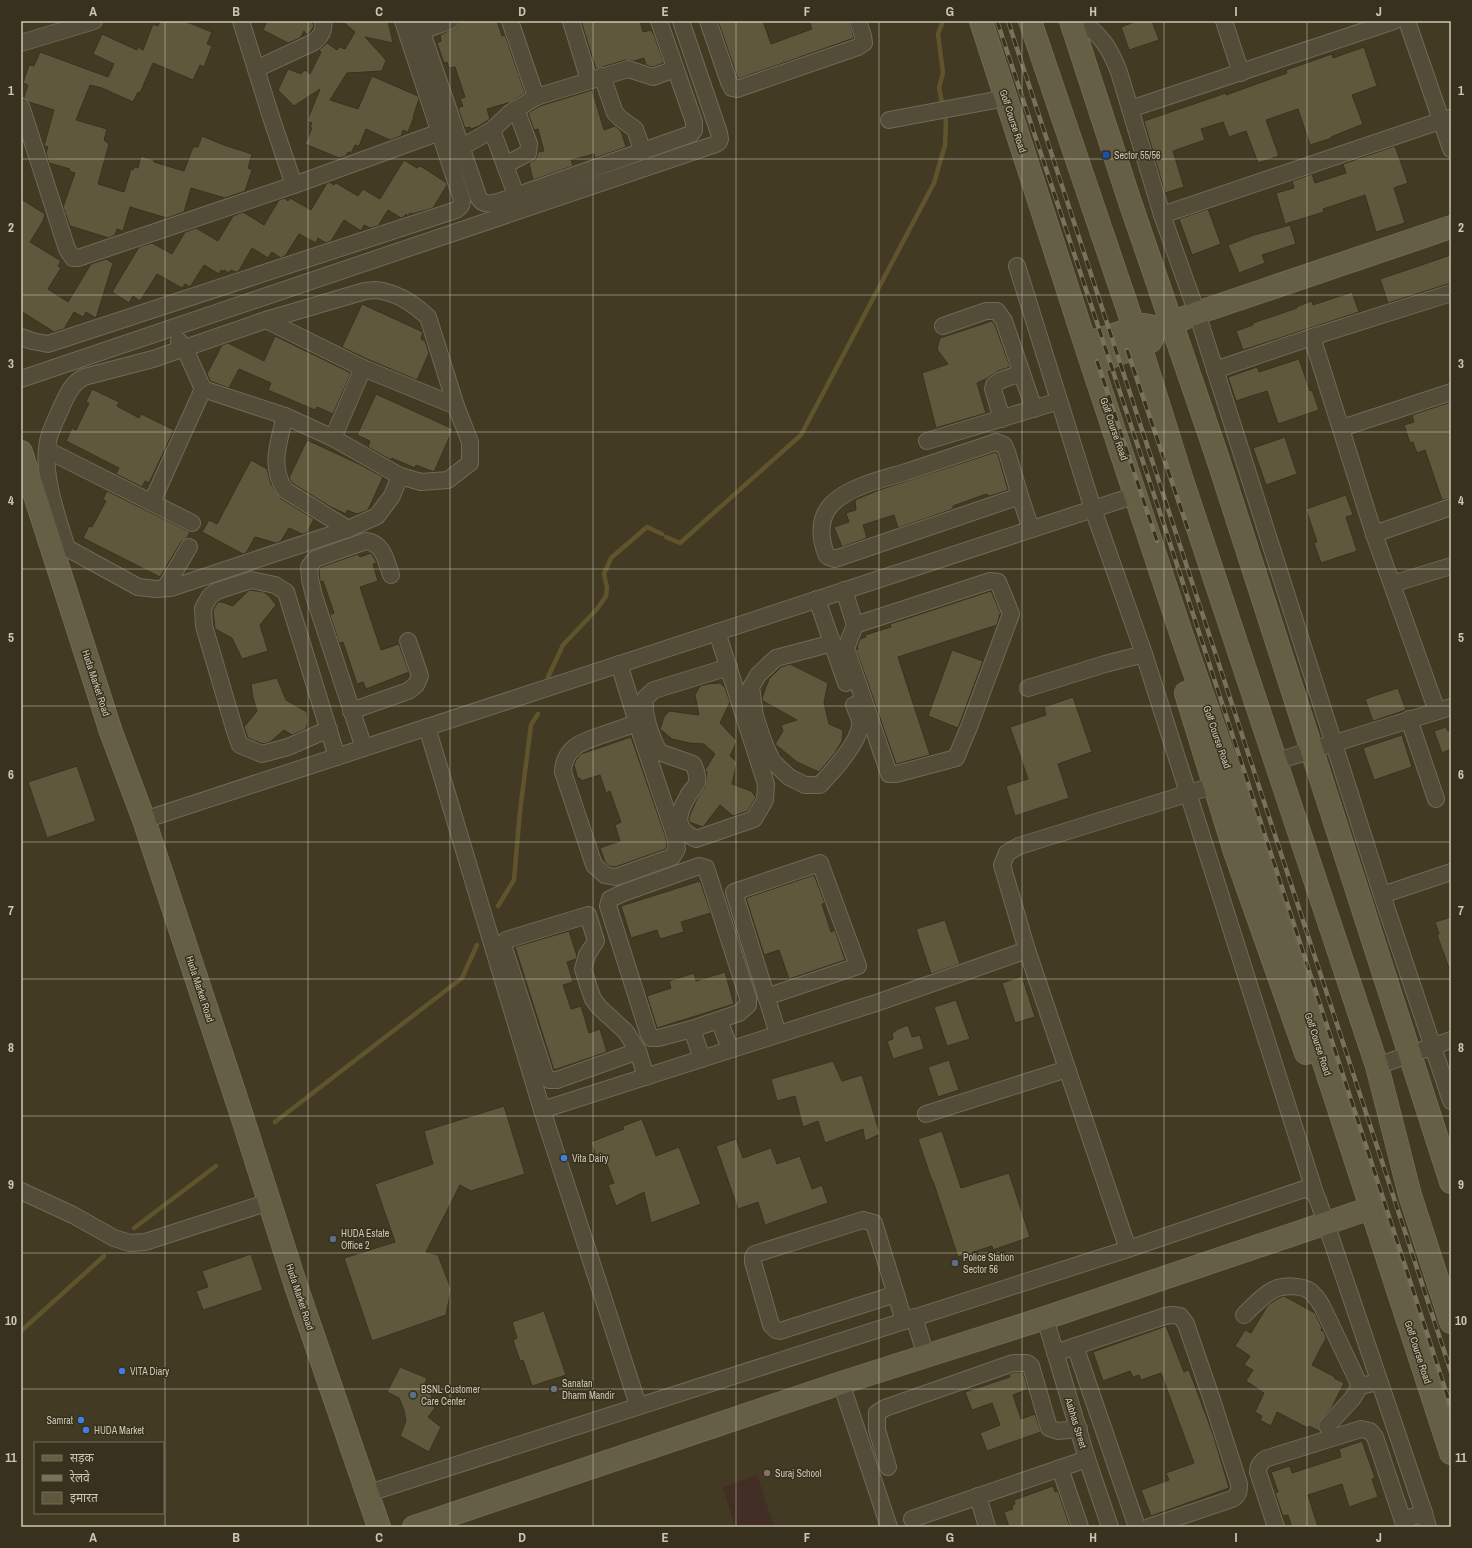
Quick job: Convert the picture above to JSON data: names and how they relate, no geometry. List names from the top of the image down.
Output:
{
  "streets": {
    "street": ["Golf Course Road", "Huda Market Road", "Aabhas Street"]
  },
  "places": {
    "transit": ["Sector 55/56"],
    "other": [
      "Vita Dairy",
      "HUDA Estate Office 2",
      "Police Station Sector 56",
      "VITA Diary",
      "Sanatan Dharm Mandir",
      "BSNL Customer Care Center",
      "Samrat",
      "HUDA Market",
      "Suraj School"
    ]
  },
  "legend": ["सड़क", "रेलवे", "इमारत"],
  "grid": {
    "columns": [
      "A",
      "B",
      "C",
      "D",
      "E",
      "F",
      "G",
      "H",
      "I",
      "J"
    ],
    "rows": [
      "1",
      "2",
      "3",
      "4",
      "5",
      "6",
      "7",
      "8",
      "9",
      "10",
      "11"
    ]
  }
}
